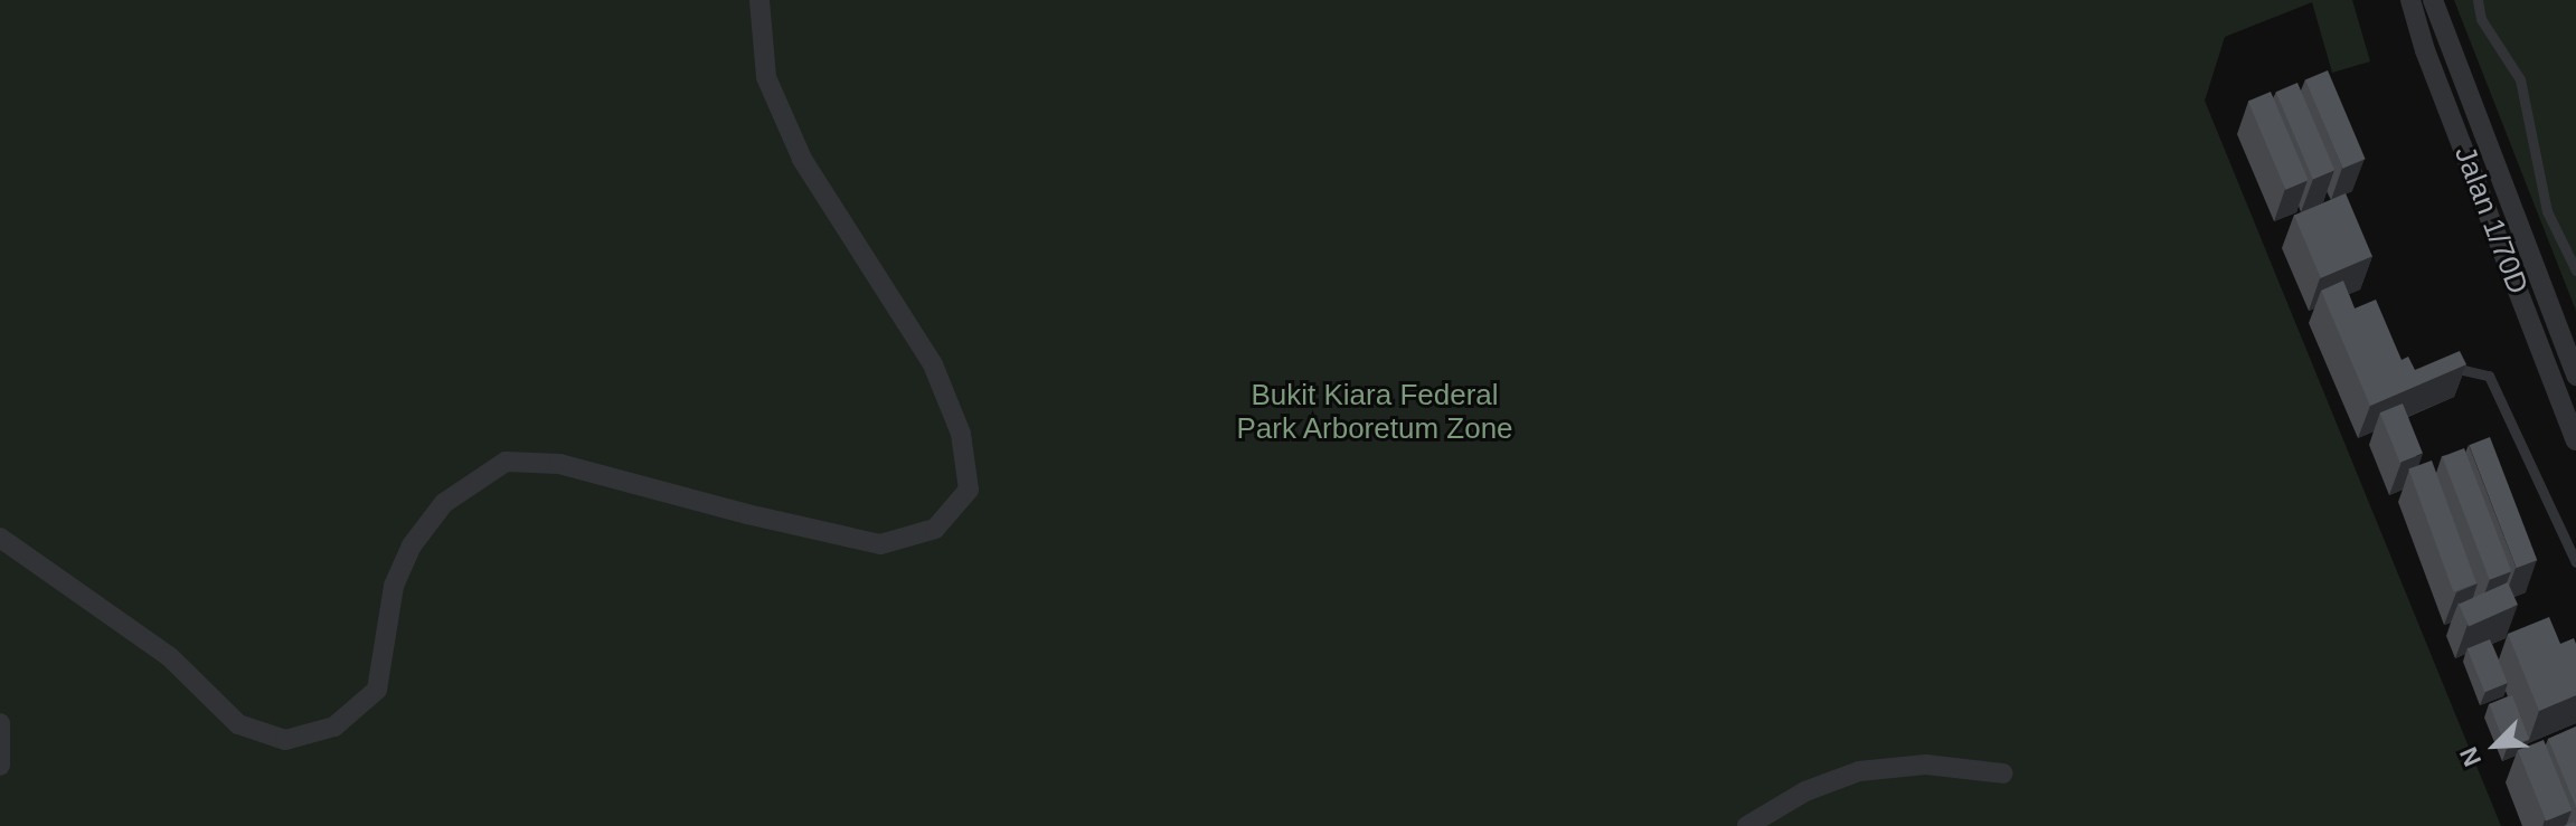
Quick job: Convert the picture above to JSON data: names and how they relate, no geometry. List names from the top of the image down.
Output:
{
  "streets": {
    "street": ["Jalan 1/70D"]
  },
  "parks": ["Bukit Kiara Federal Park Arboretum Zone"],
  "north": "bottom left"
}
